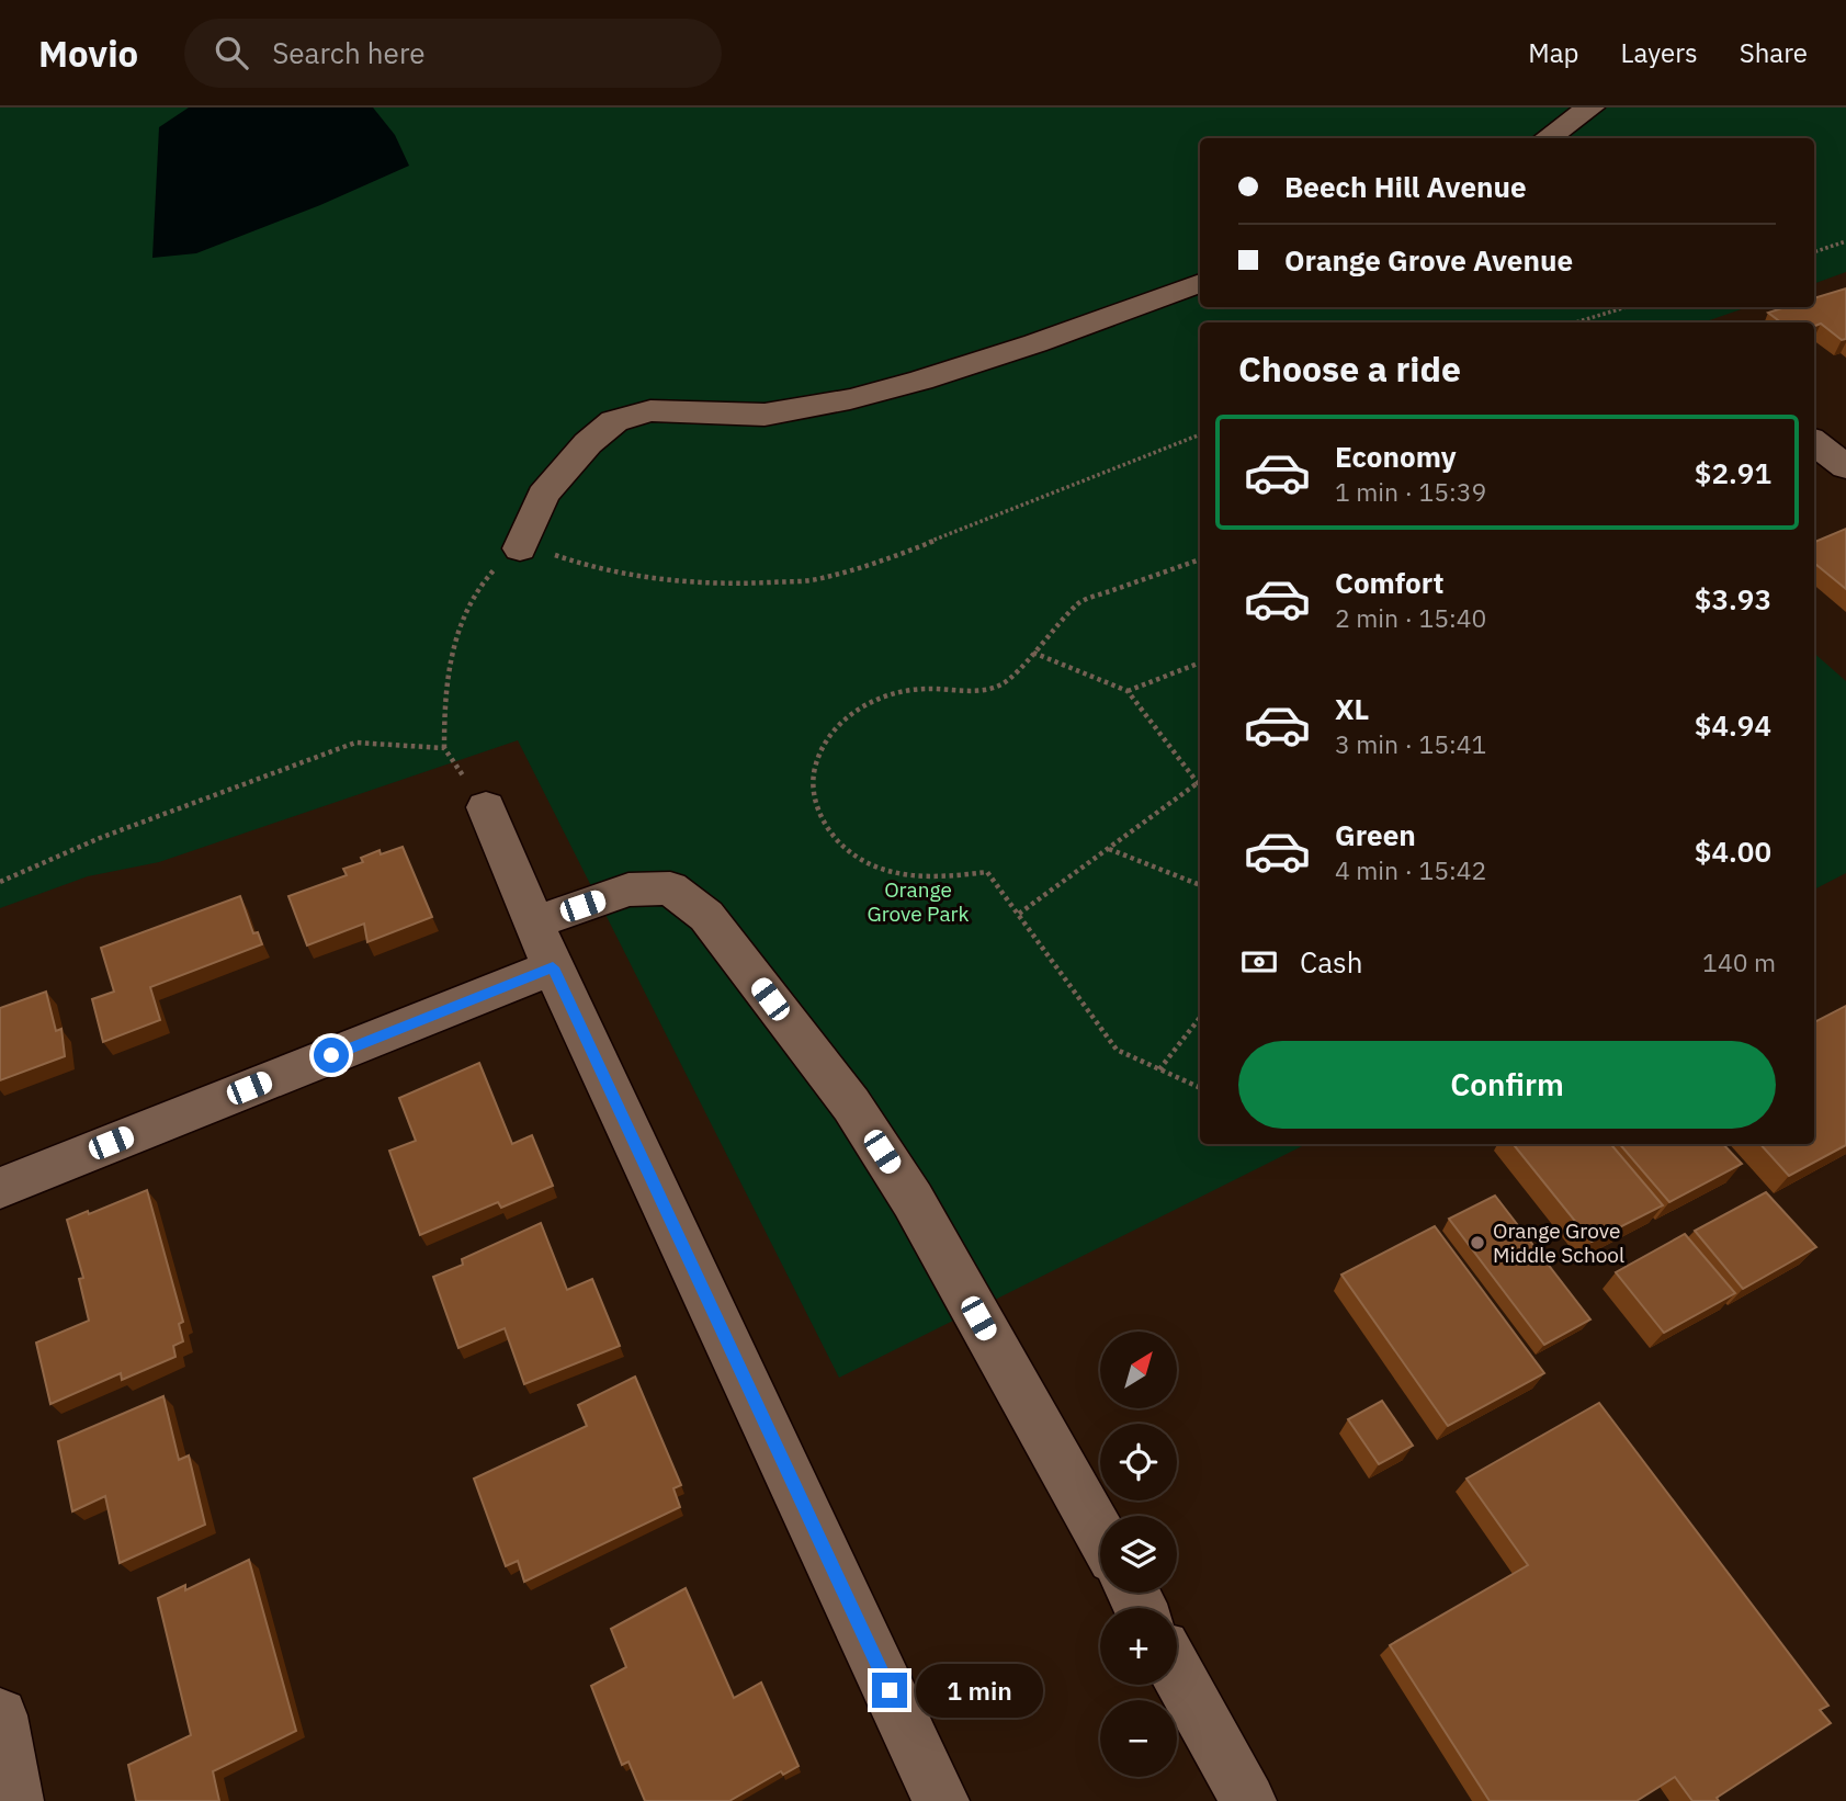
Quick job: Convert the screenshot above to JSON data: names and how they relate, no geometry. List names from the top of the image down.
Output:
{
  "parks": ["Orange Grove Park"],
  "places": ["Orange Grove Middle School"],
  "north": "top right",
  "page": {
    "header": "Movio",
    "search": "Search here",
    "nav": ["Map", "Layers", "Share"],
    "banner": ["Beech Hill Avenue", "Orange Grove Avenue"],
    "heading": "Choose a ride",
    "list": [
      {
        "name": "Economy",
        "note": "1 min · 15:39",
        "value": "$2.91"
      },
      {
        "name": "Comfort",
        "note": "2 min · 15:40",
        "value": "$3.93"
      },
      {
        "name": "XL",
        "note": "3 min · 15:41",
        "value": "$4.94"
      },
      {
        "name": "Green",
        "note": "4 min · 15:42",
        "value": "$4.00"
      }
    ],
    "pay": ["Cash", "140 m"],
    "buttons": "Confirm",
    "map_buttons": ["+", "−"],
    "bubble": "1 min"
  }
}
